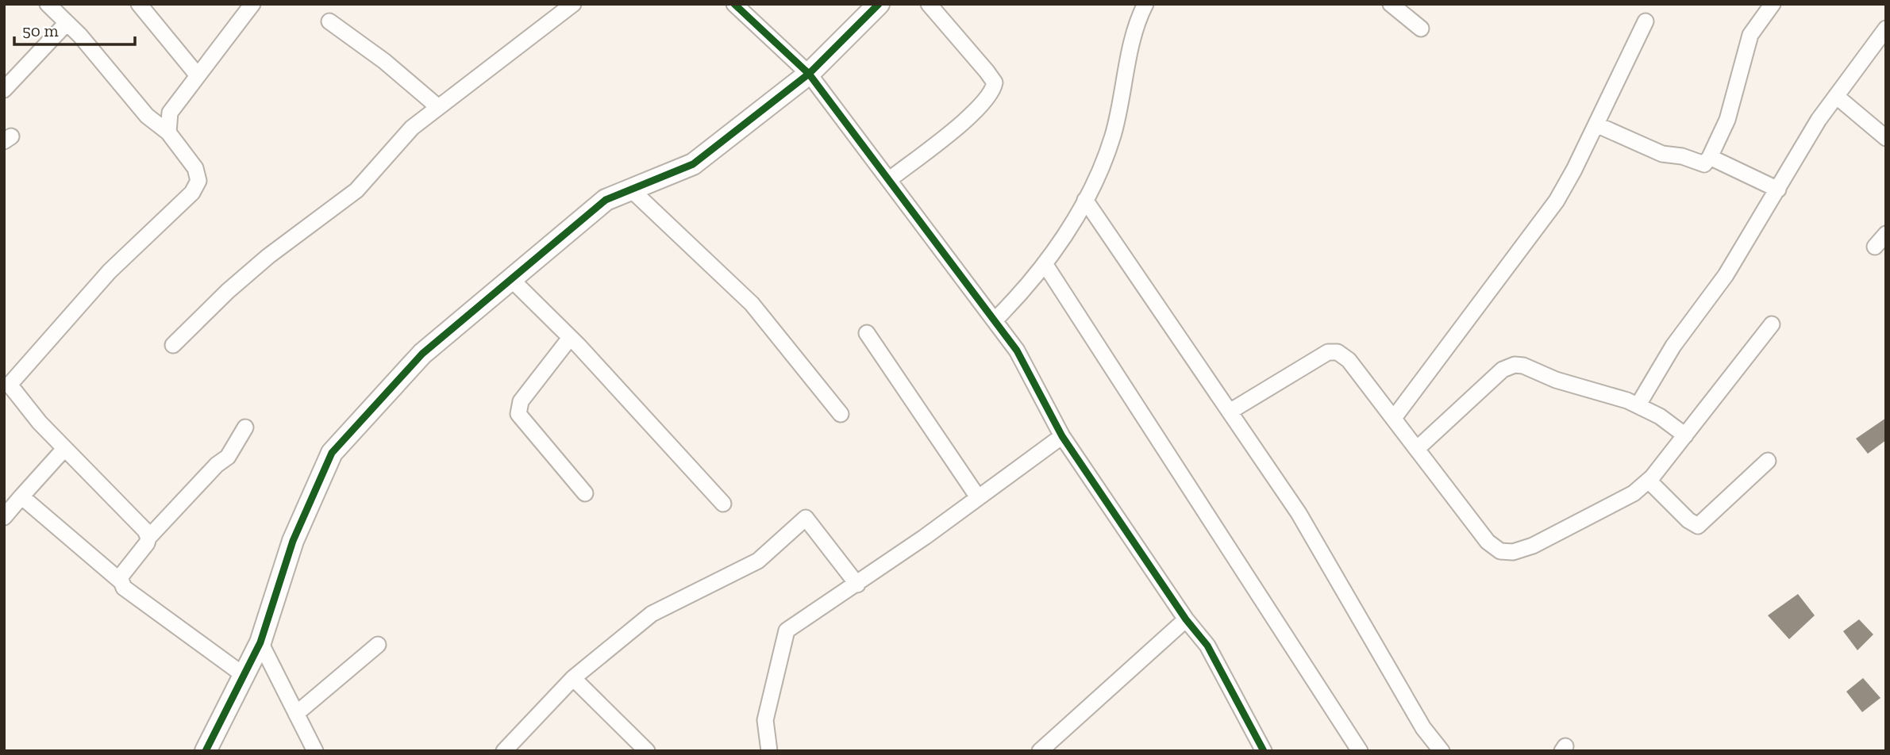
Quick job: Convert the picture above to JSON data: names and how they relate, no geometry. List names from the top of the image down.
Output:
{
  "scale_bar": "50 m"
}
